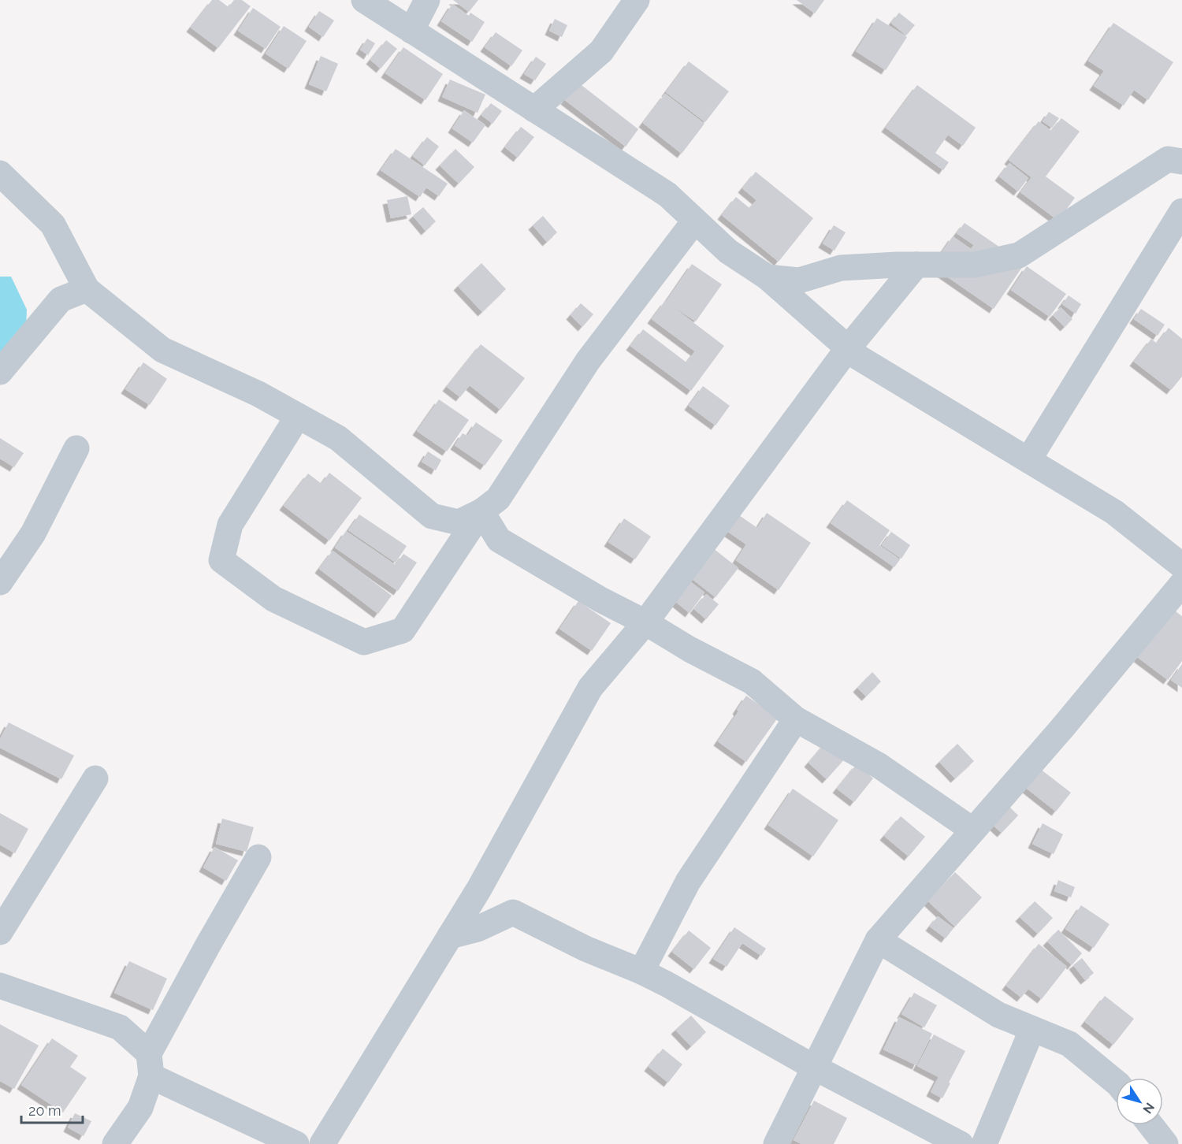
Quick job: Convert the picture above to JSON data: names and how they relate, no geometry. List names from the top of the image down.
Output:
{
  "scale_bar": "20 m",
  "north": "bottom right"
}
